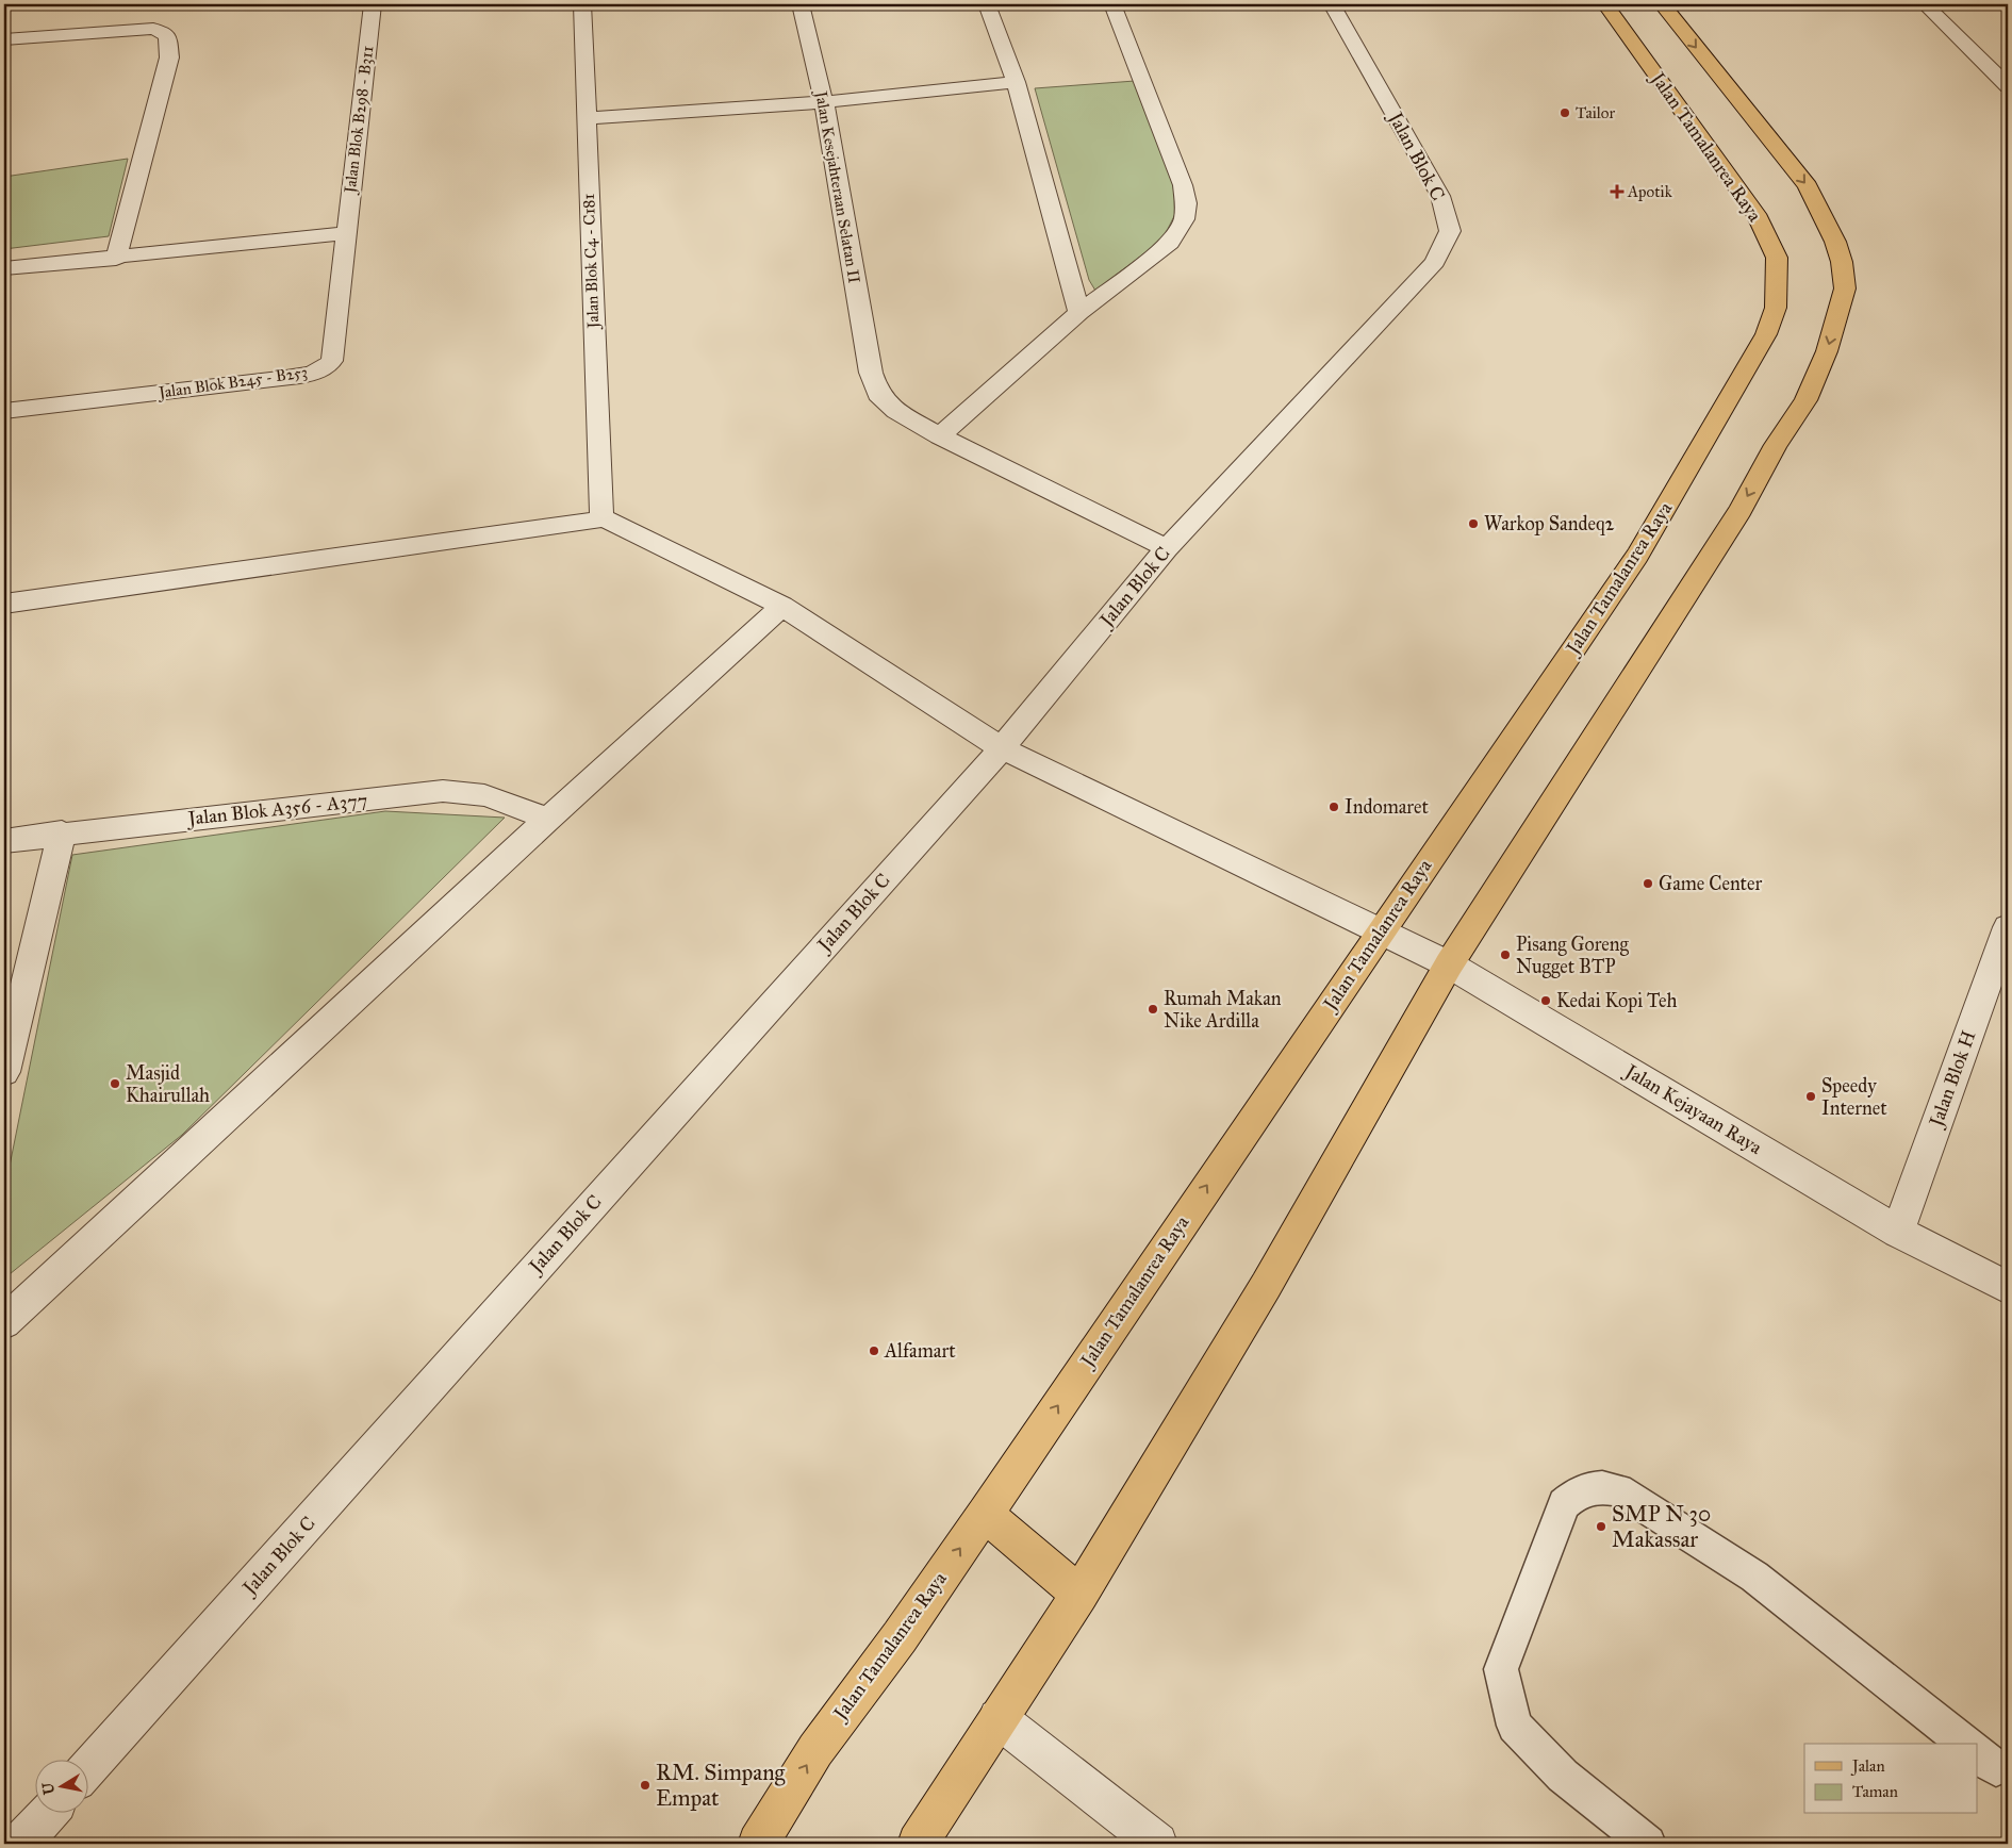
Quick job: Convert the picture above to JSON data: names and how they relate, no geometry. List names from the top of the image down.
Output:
{
  "streets": {
    "main road": ["Jalan Tamalanrea Raya"],
    "street": [
      "Jalan Blok B298 - B311",
      "Jalan Blok C",
      "Jalan Kesejahteraan Selatan II",
      "Jalan Blok C4 - C181",
      "Jalan Blok B245 - B253",
      "Jalan Blok A356 - A377",
      "Jalan Blok H",
      "Jalan Kejayaan Raya"
    ]
  },
  "crossings": [
    ["Jalan Blok B298 - B311", "Jalan Blok B245 - B253"],
    ["Jalan Tamalanrea Raya", "Jalan Kejayaan Raya"],
    ["Jalan Blok C", "Jalan Kesejahteraan Selatan II"],
    ["Jalan Blok C", "Jalan Kejayaan Raya"],
    ["Jalan Blok C4 - C181", "Jalan Kejayaan Raya"],
    ["Jalan Blok H", "Jalan Kejayaan Raya"]
  ],
  "places": {
    "other": [
      "Tailor",
      "Warkop Sandeq2",
      "Indomaret",
      "Game Center",
      "Pisang Goreng Nugget BTP",
      "Kedai Kopi Teh",
      "Rumah Makan Nike Ardilla",
      "Masjid Khairullah",
      "Speedy Internet",
      "Alfamart",
      "SMP N 30 Makassar",
      "RM. Simpang Empat"
    ],
    "health": ["Apotik"]
  },
  "legend": ["Jalan", "Taman"],
  "north": "left"
}
